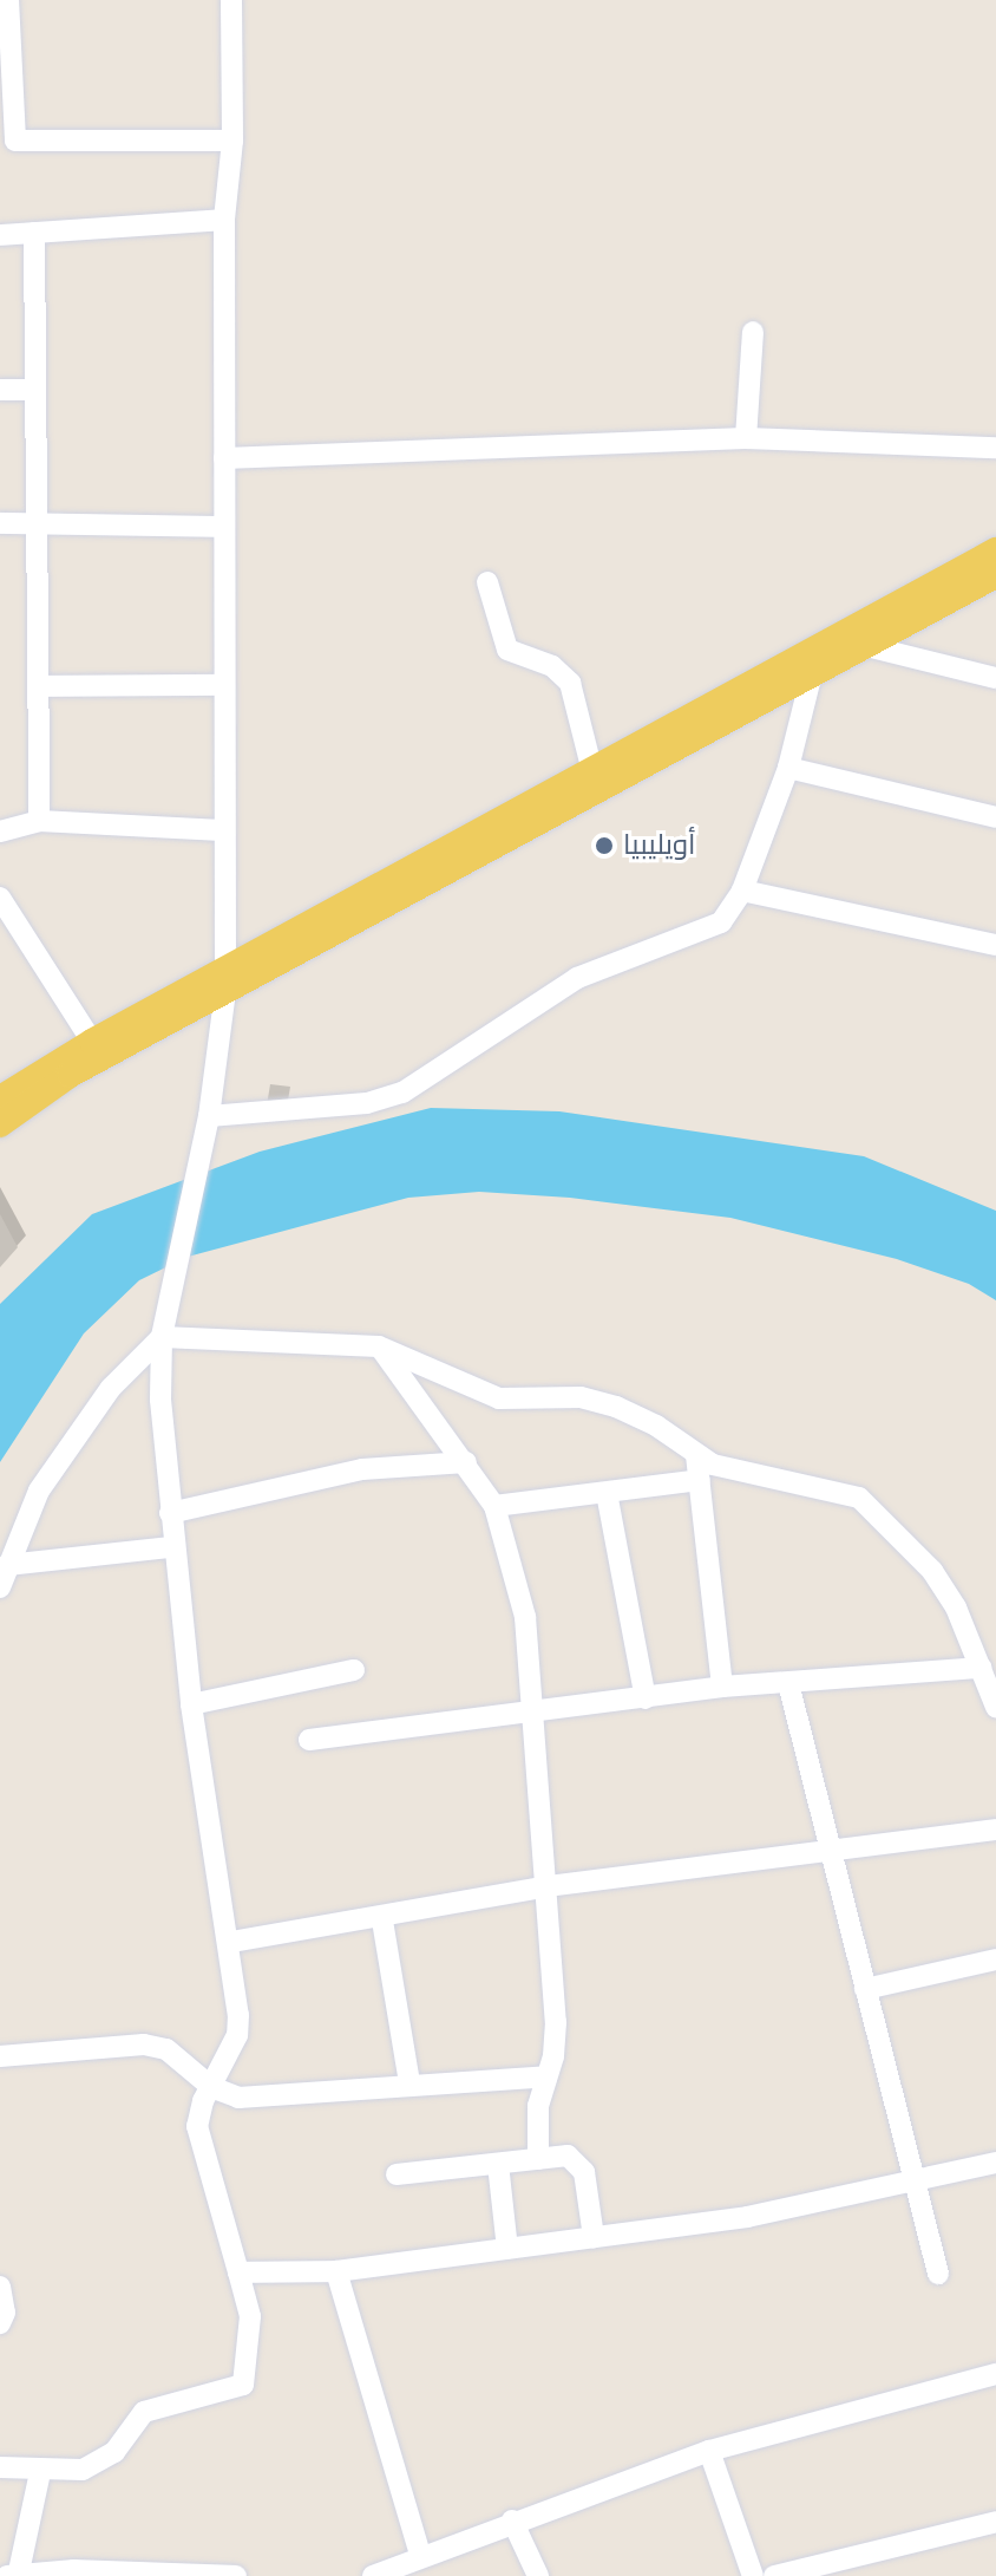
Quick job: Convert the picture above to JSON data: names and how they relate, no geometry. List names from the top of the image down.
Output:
{
  "places": ["أويليبيا"]
}
